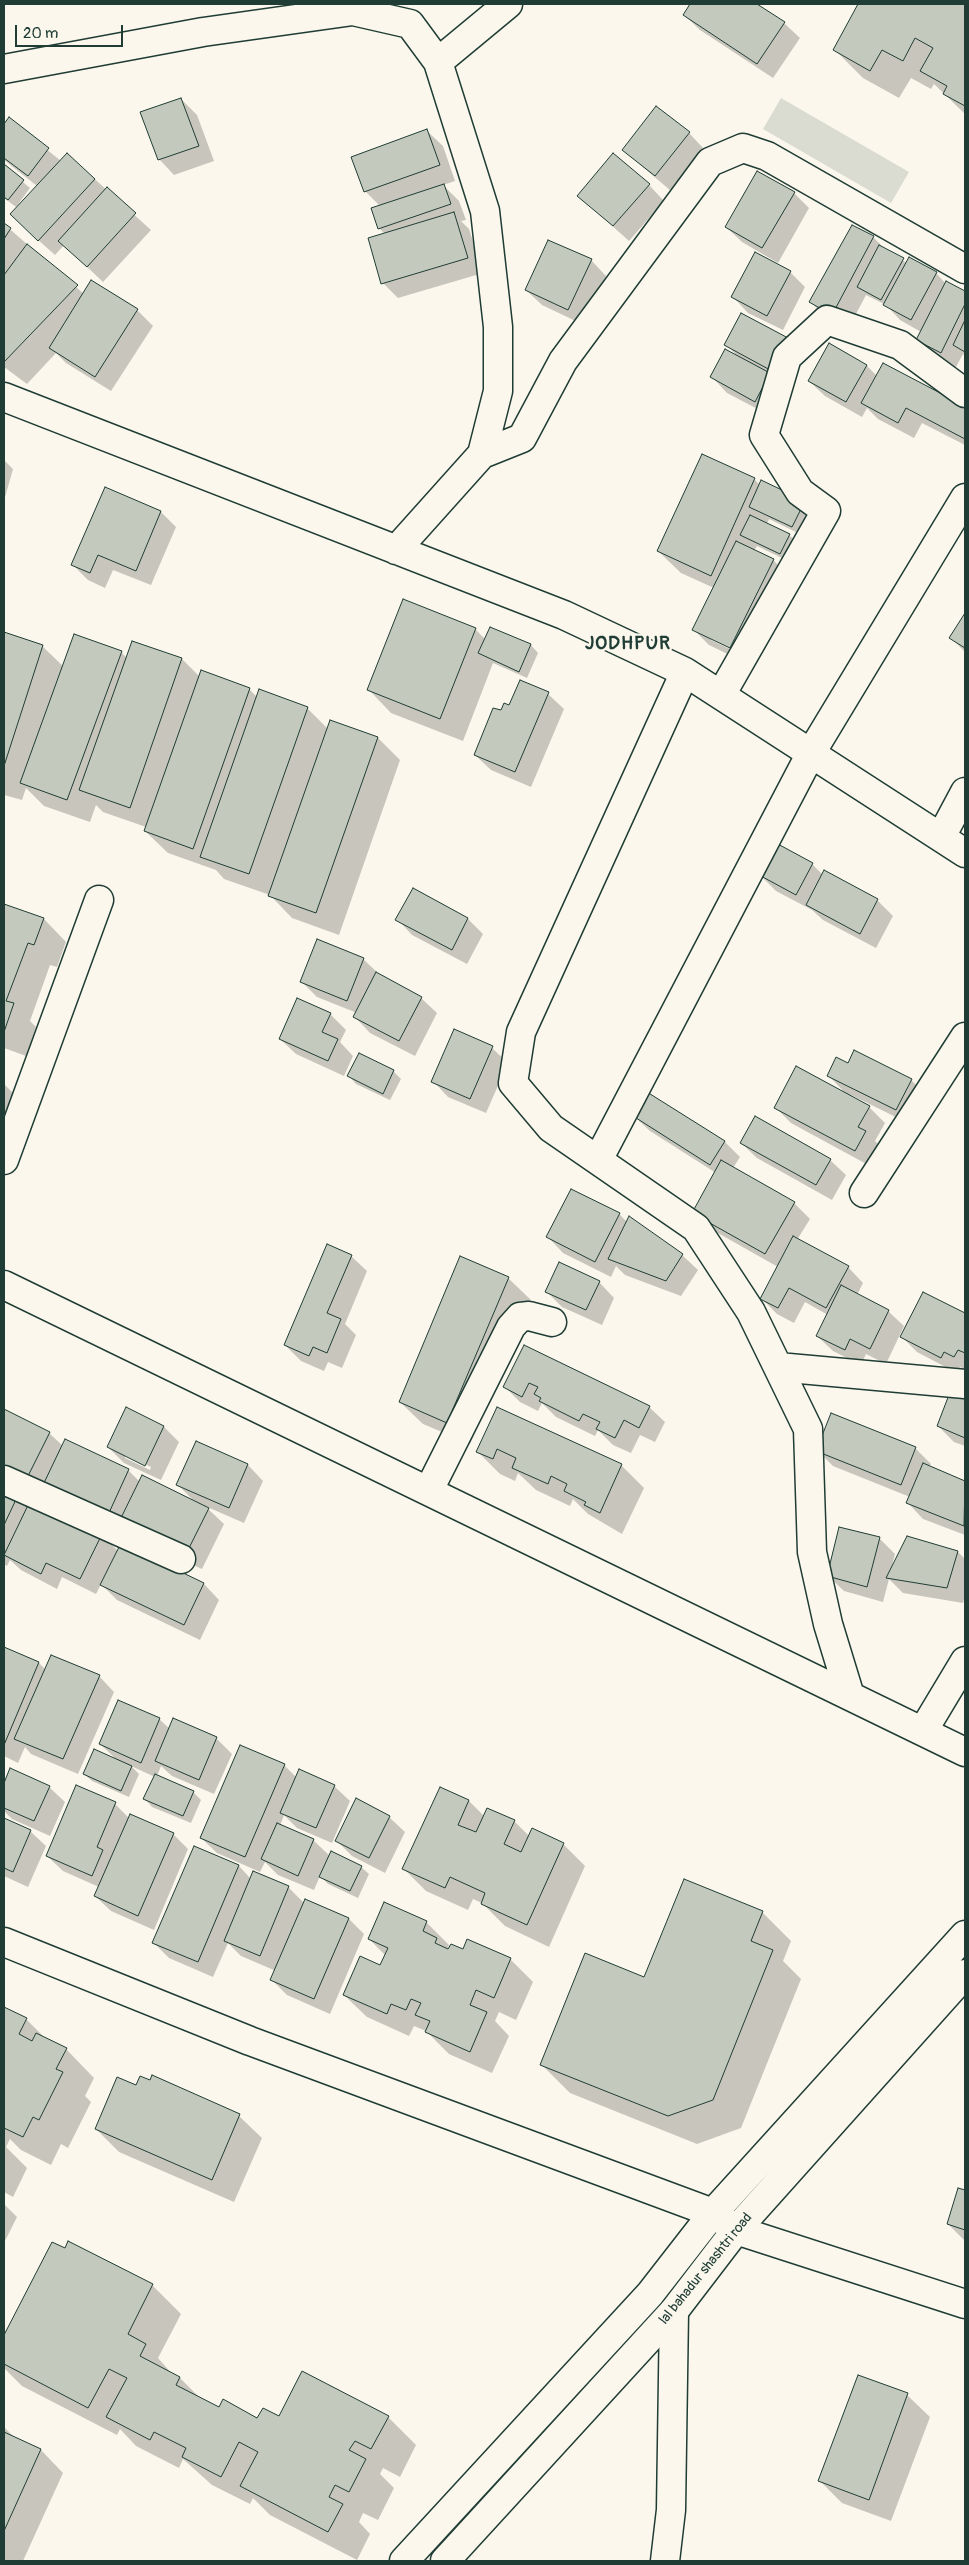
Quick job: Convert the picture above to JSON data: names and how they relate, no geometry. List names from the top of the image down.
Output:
{
  "streets": {
    "street": ["lal bahadur shashtri road"]
  },
  "districts": ["JODHPUR"],
  "scale_bar": "20 m"
}
